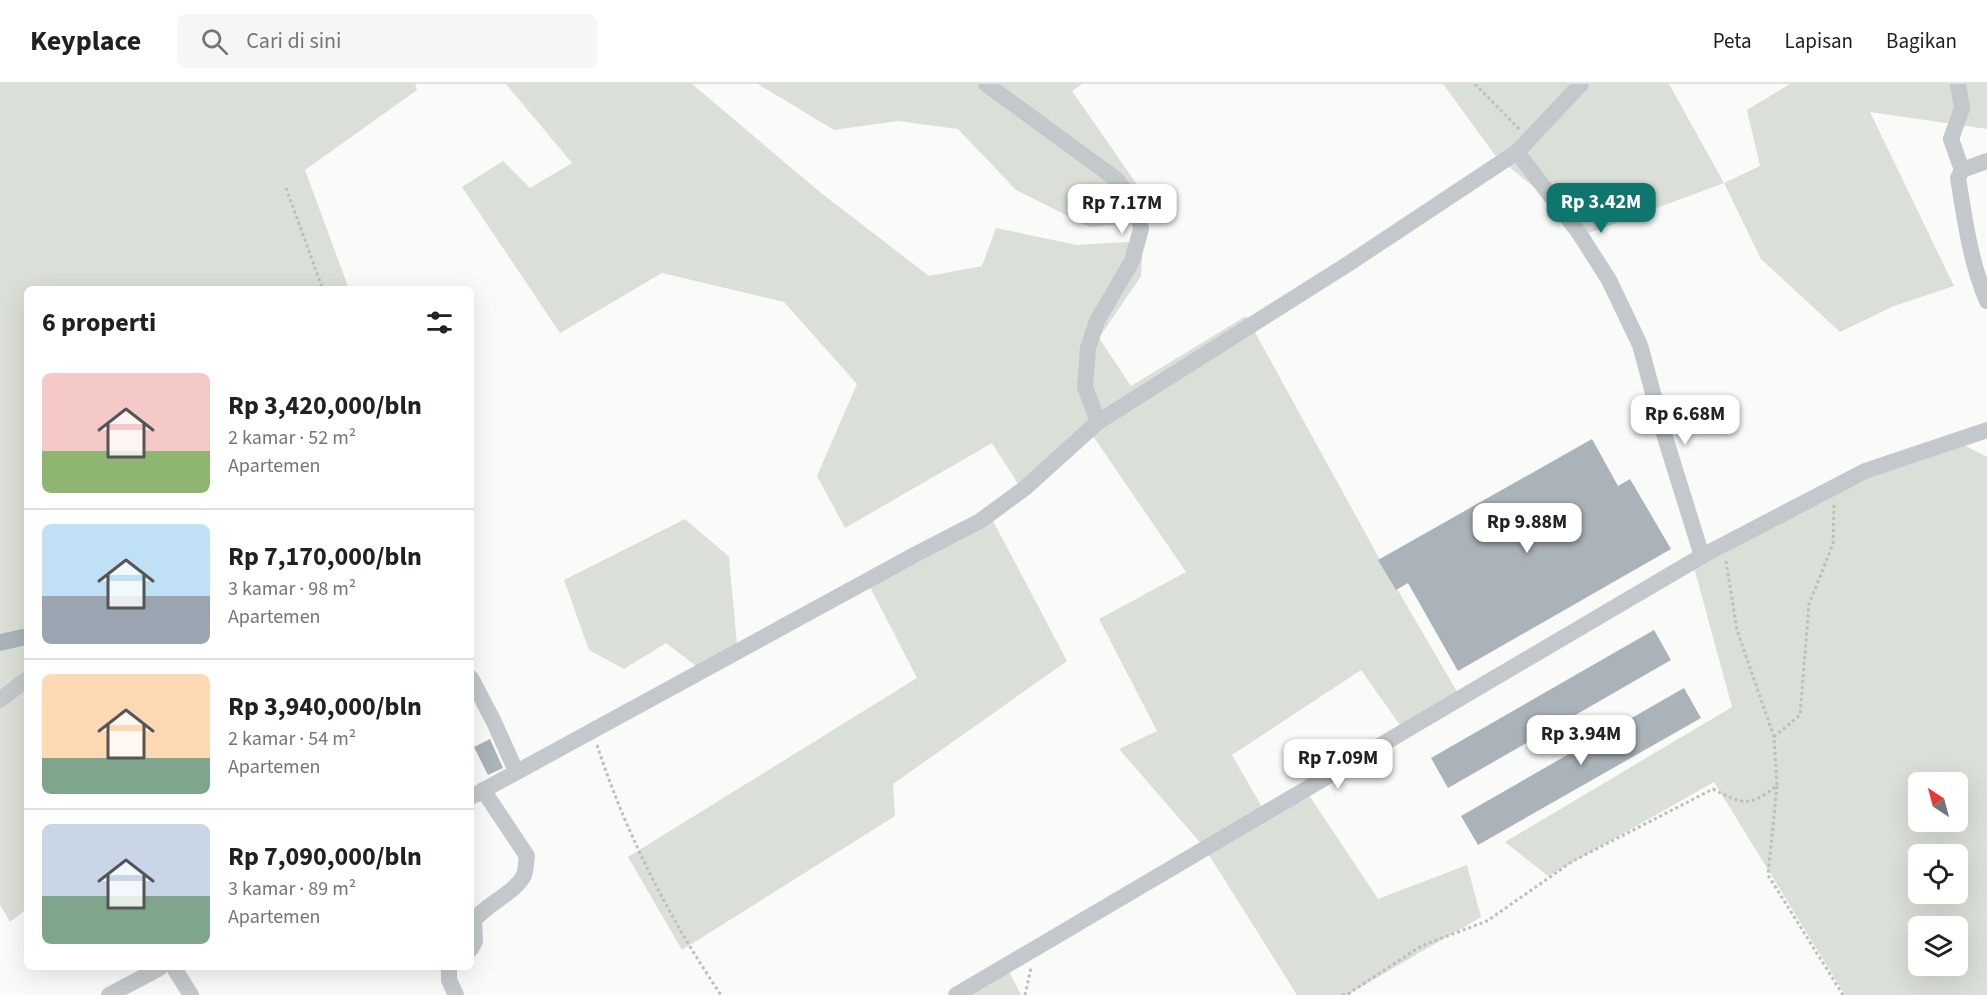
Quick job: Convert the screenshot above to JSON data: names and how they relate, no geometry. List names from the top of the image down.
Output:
{
  "north": "top left",
  "page": {
    "header": "Keyplace",
    "search": "Cari di sini",
    "nav": ["Peta", "Lapisan", "Bagikan"],
    "price": [
      "Rp 3.42M",
      "Rp 7.17M",
      "Rp 6.68M",
      "Rp 9.88M",
      "Rp 3.94M",
      "Rp 7.09M"
    ],
    "heading": "6 properti",
    "list": [
      {
        "name": "Rp 3,420,000/bln",
        "note": "2 kamar · 52 m² · Apartemen"
      },
      {
        "name": "Rp 7,170,000/bln",
        "note": "3 kamar · 98 m² · Apartemen"
      },
      {
        "name": "Rp 3,940,000/bln",
        "note": "2 kamar · 54 m² · Apartemen"
      },
      {
        "name": "Rp 7,090,000/bln",
        "note": "3 kamar · 89 m² · Apartemen"
      }
    ]
  }
}
